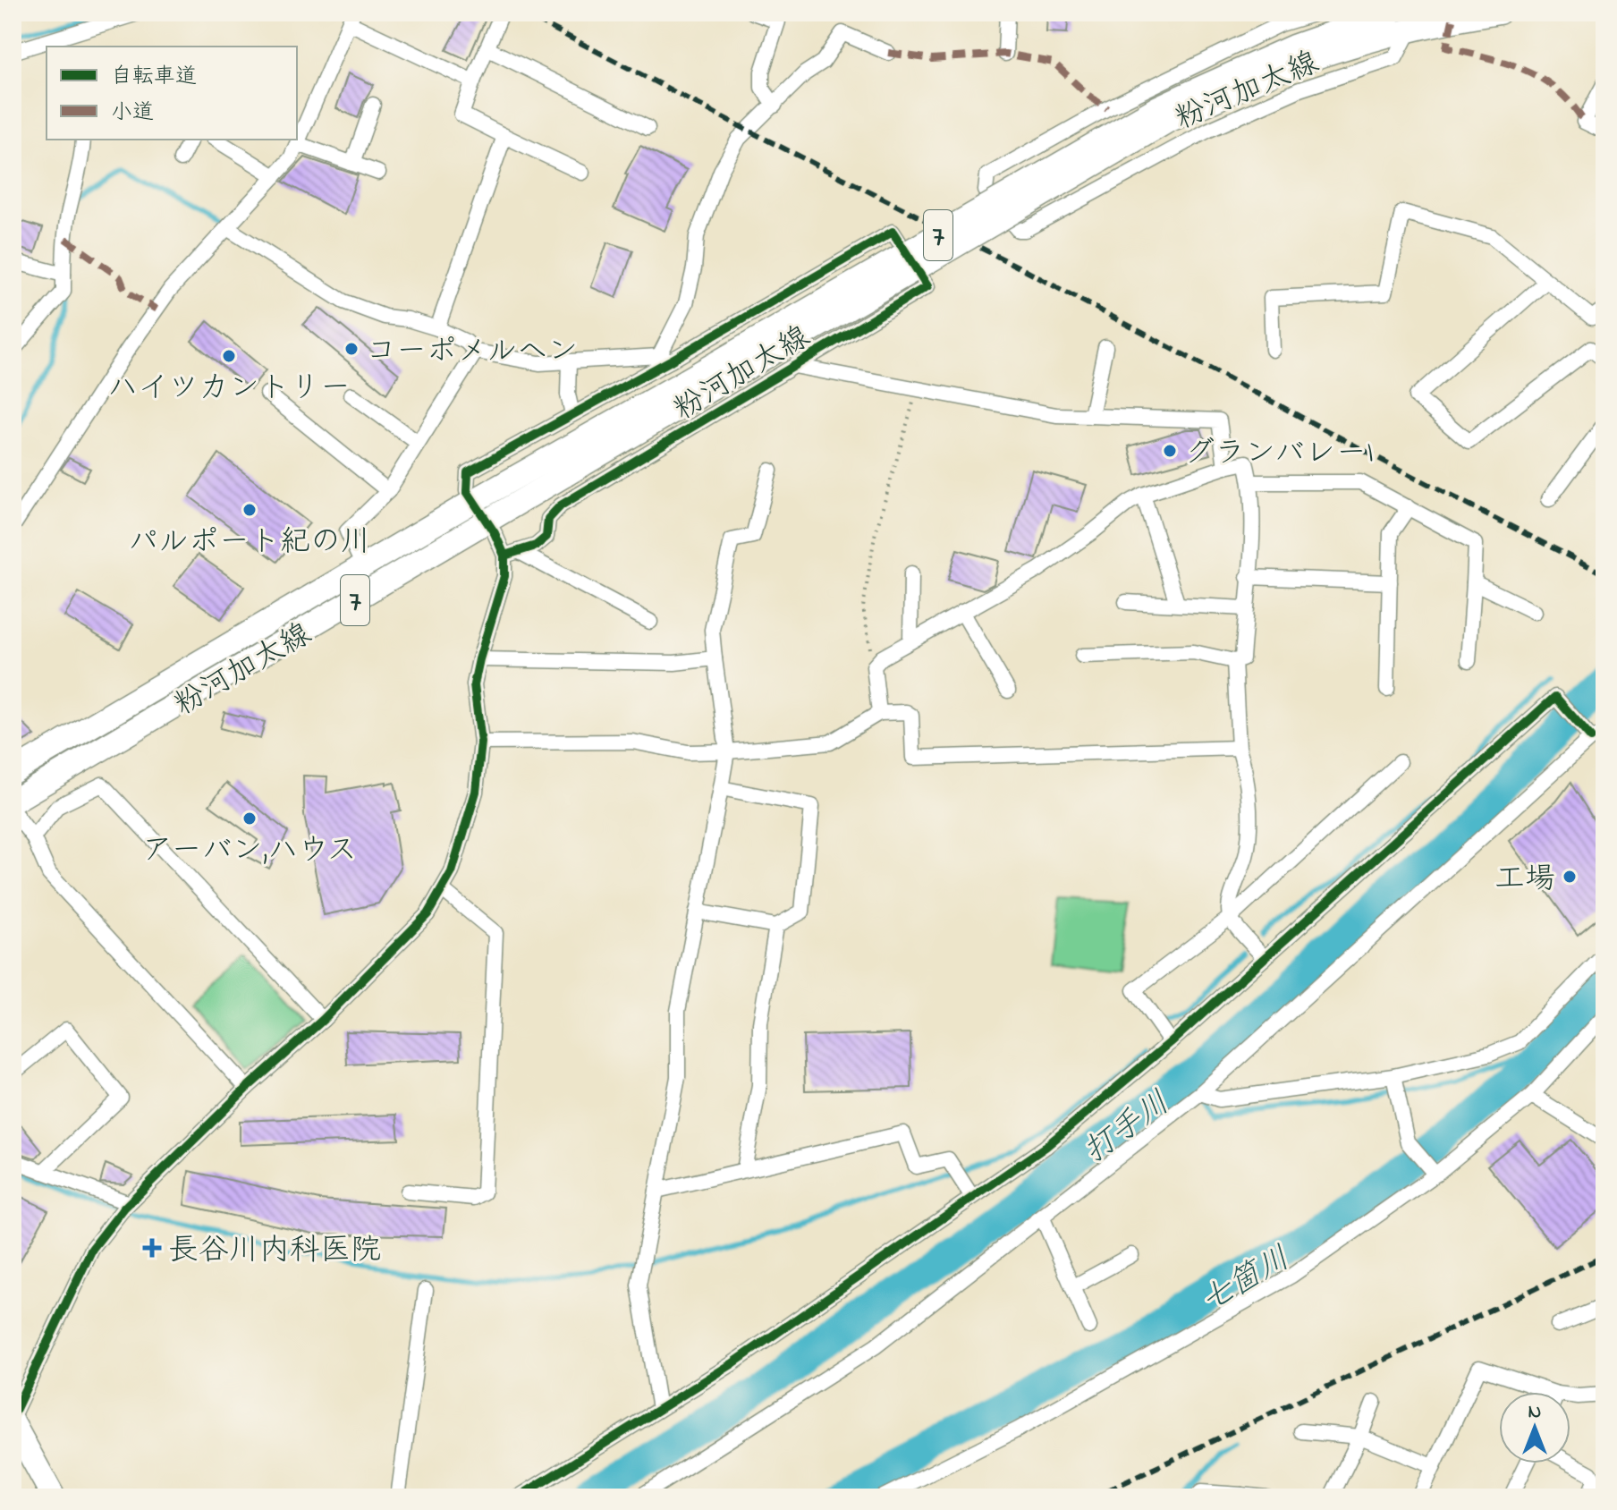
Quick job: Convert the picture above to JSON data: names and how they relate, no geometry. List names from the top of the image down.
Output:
{
  "streets": {
    "main road": ["粉河加太線", "7"]
  },
  "water": ["打手川", "七箇川"],
  "places": {
    "other": [
      "コーポメルヘン",
      "ハイツカントリー",
      "グランバレーI",
      "パルポート紀の川",
      "アーバン,ハウス",
      "工場"
    ],
    "health": ["長谷川内科医院"]
  },
  "legend": ["自転車道", "小道"],
  "north": "top"
}
